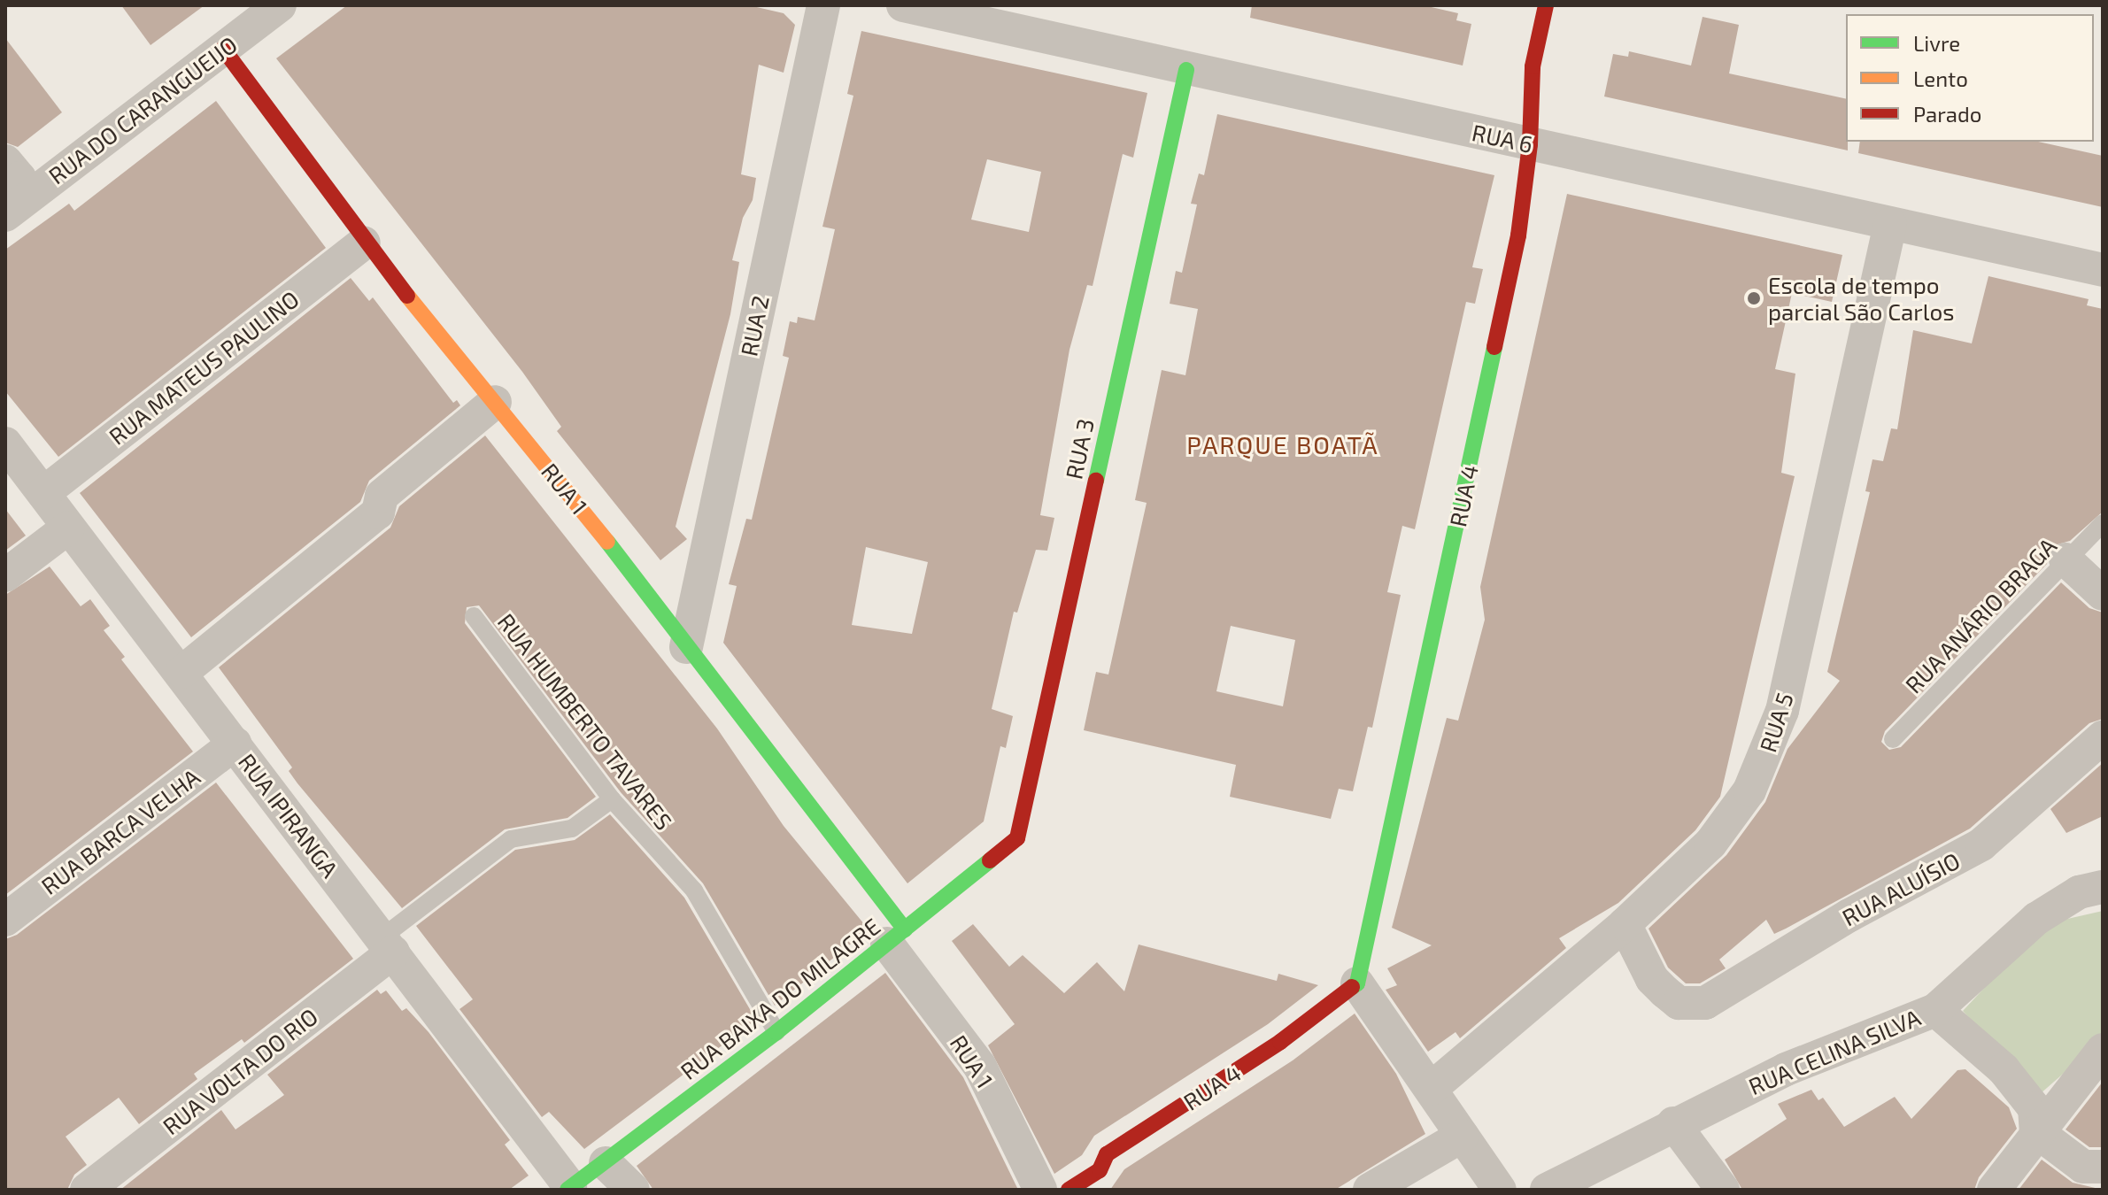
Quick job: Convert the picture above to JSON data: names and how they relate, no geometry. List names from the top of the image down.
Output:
{
  "streets": {
    "street": [
      "RUA DO CARANGUEIJO",
      "RUA 6",
      "RUA 2",
      "RUA MATEUS PAULINO",
      "RUA 3",
      "RUA 1",
      "RUA 4",
      "RUA 5",
      "RUA IPIRANGA",
      "RUA BARCA VELHA",
      "RUA ALUÍSIO",
      "RUA BAIXA DO MILAGRE",
      "RUA CELINA SILVA",
      "RUA VOLTA DO RIO"
    ],
    "lane": ["RUA ANÁRIO BRAGA", "RUA HUMBERTO TAVARES"]
  },
  "crossings": [
    ["RUA DO CARANGUEIJO", "RUA 1"],
    ["RUA 6", "RUA 3"],
    ["RUA 6", "RUA 4"],
    ["RUA 6", "RUA 5"],
    ["RUA 2", "RUA 1"],
    ["RUA MATEUS PAULINO", "RUA 1"],
    ["RUA MATEUS PAULINO", "RUA IPIRANGA"],
    ["RUA 3", "RUA BAIXA DO MILAGRE"],
    ["RUA 1", "RUA BAIXA DO MILAGRE"],
    ["RUA HUMBERTO TAVARES", "RUA BAIXA DO MILAGRE"],
    ["RUA 5", "RUA ALUÍSIO"],
    ["RUA IPIRANGA", "RUA BARCA VELHA"],
    ["RUA IPIRANGA", "RUA BAIXA DO MILAGRE"],
    ["RUA IPIRANGA", "RUA VOLTA DO RIO"]
  ],
  "districts": ["PARQUE BOATÃ"],
  "places": ["Escola de tempo parcial São Carlos"],
  "legend": ["Livre", "Lento", "Parado"]
}
